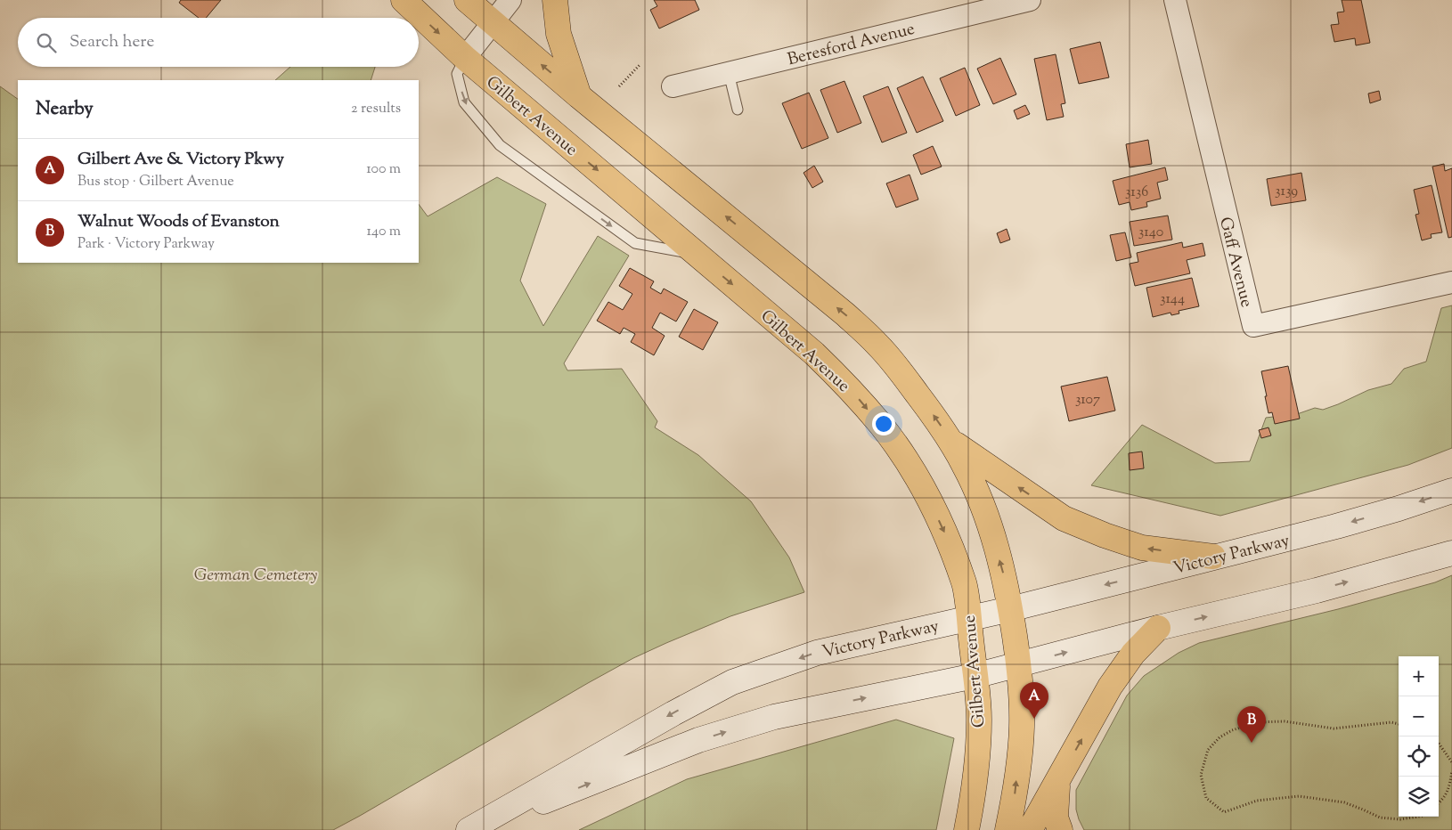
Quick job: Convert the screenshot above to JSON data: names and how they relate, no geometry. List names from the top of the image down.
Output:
{
  "streets": {
    "main road": ["Gilbert Avenue"],
    "street": ["Beresford Avenue", "Gaff Avenue", "Victory Parkway"]
  },
  "crossings": [
    ["Gilbert Avenue", "Victory Parkway"]
  ],
  "parks": ["German Cemetery"],
  "house_numbers": [
    "3139",
    "3136",
    "3140",
    "3144",
    "3107"
  ],
  "page": {
    "search": "Search here",
    "heading": ["Nearby", "2 results"],
    "list": [
      {
        "mark": "A",
        "name": "Gilbert Ave & Victory Pkwy",
        "note": "Bus stop · Gilbert Avenue",
        "value": "100 m"
      },
      {
        "mark": "B",
        "name": "Walnut Woods of Evanston",
        "note": "Park · Victory Parkway",
        "value": "140 m"
      }
    ],
    "map_buttons": ["+", "−"],
    "pins": ["A", "B"]
  }
}
